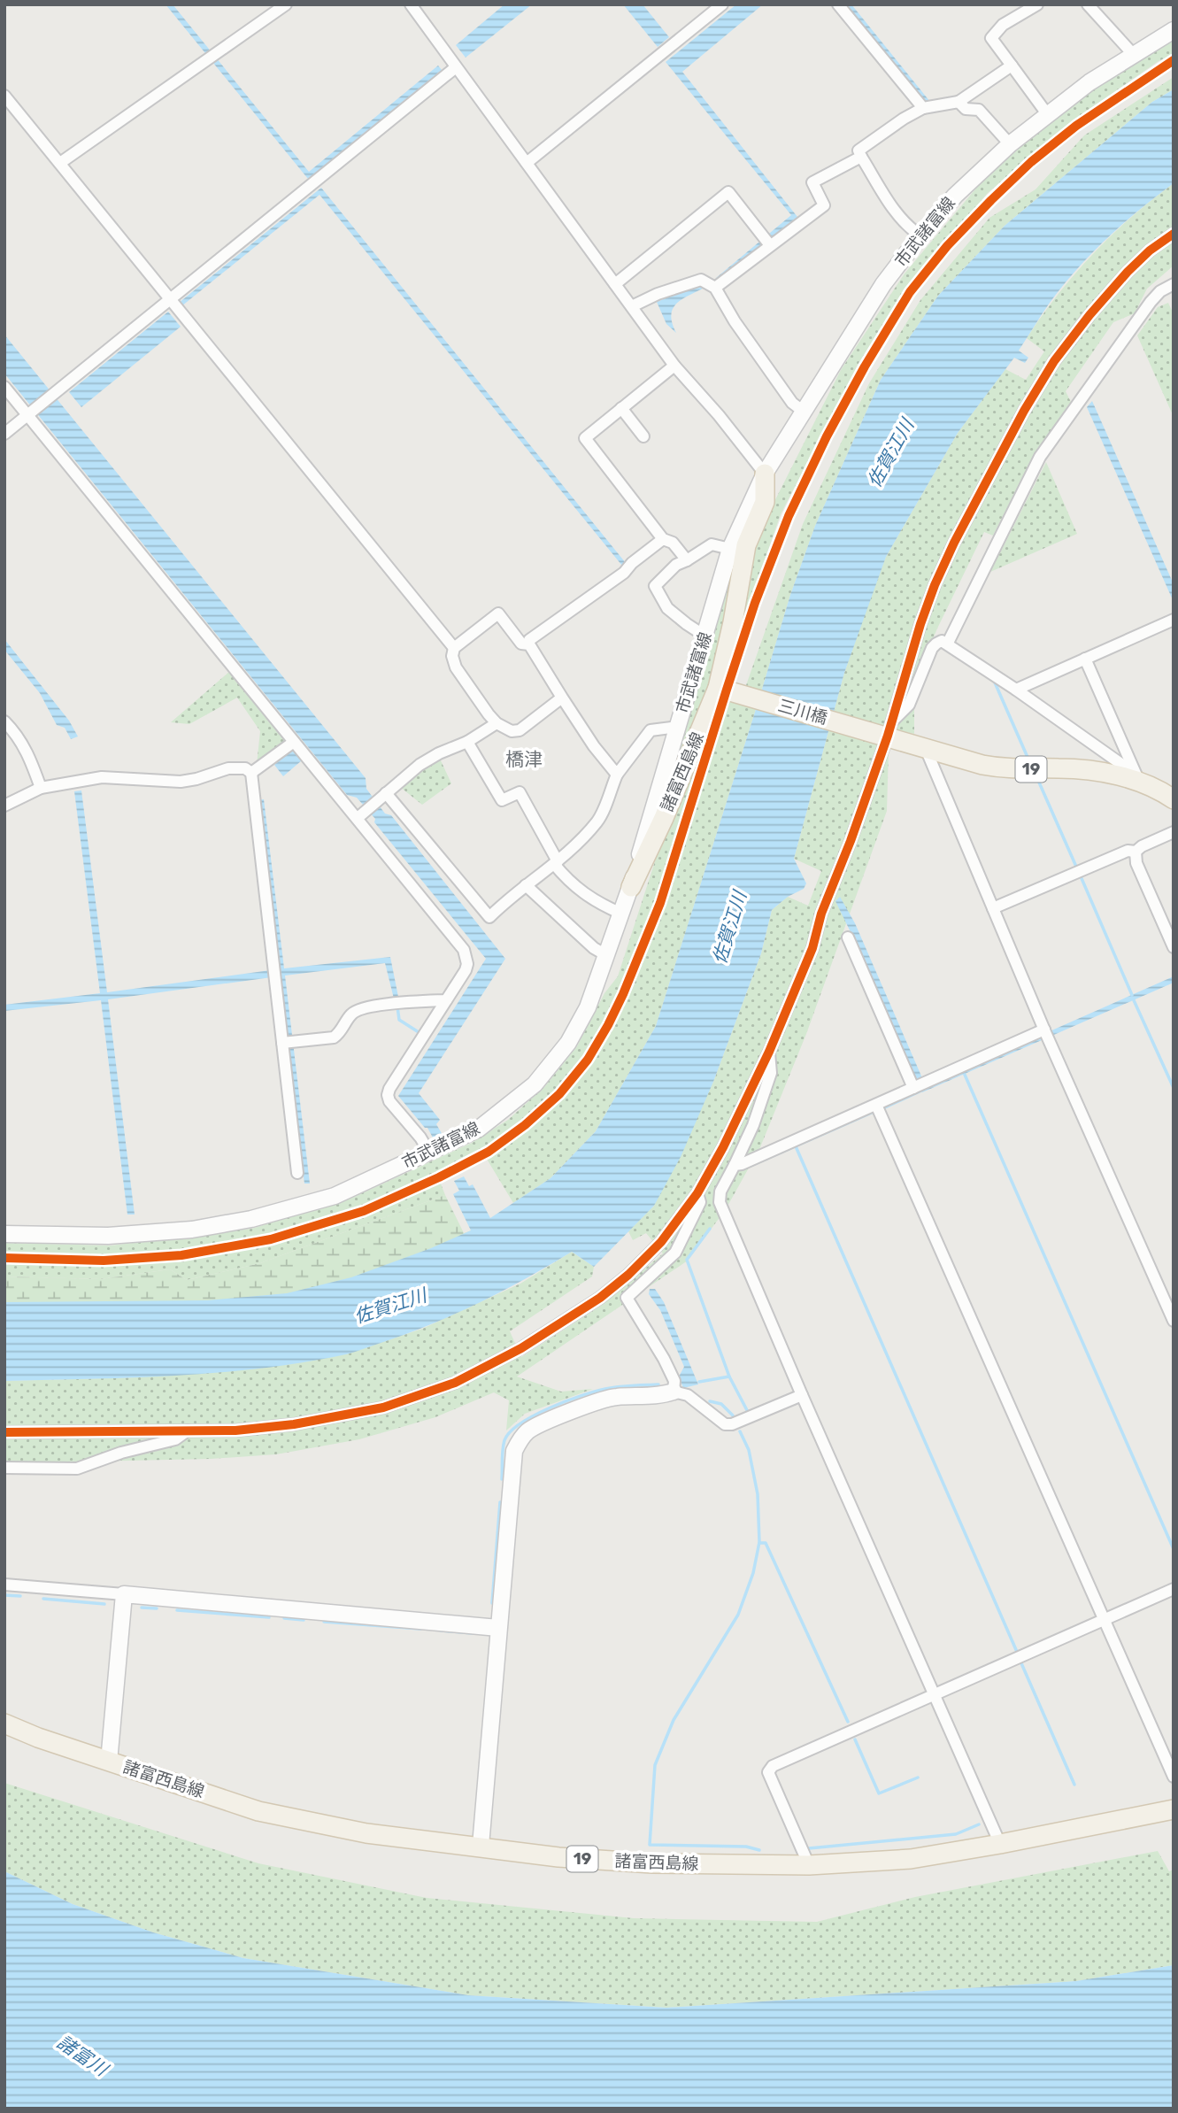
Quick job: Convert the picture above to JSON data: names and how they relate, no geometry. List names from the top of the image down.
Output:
{
  "streets": {
    "main road": [
      "市武諸富線",
      "三川橋",
      "19",
      "諸富西島線"
    ]
  },
  "crossings": [
    ["市武諸富線", "諸富西島線"],
    ["三川橋", "19"],
    ["三川橋", "諸富西島線"]
  ],
  "districts": ["橋津"],
  "water": ["佐賀江川", "諸富川"]
}
